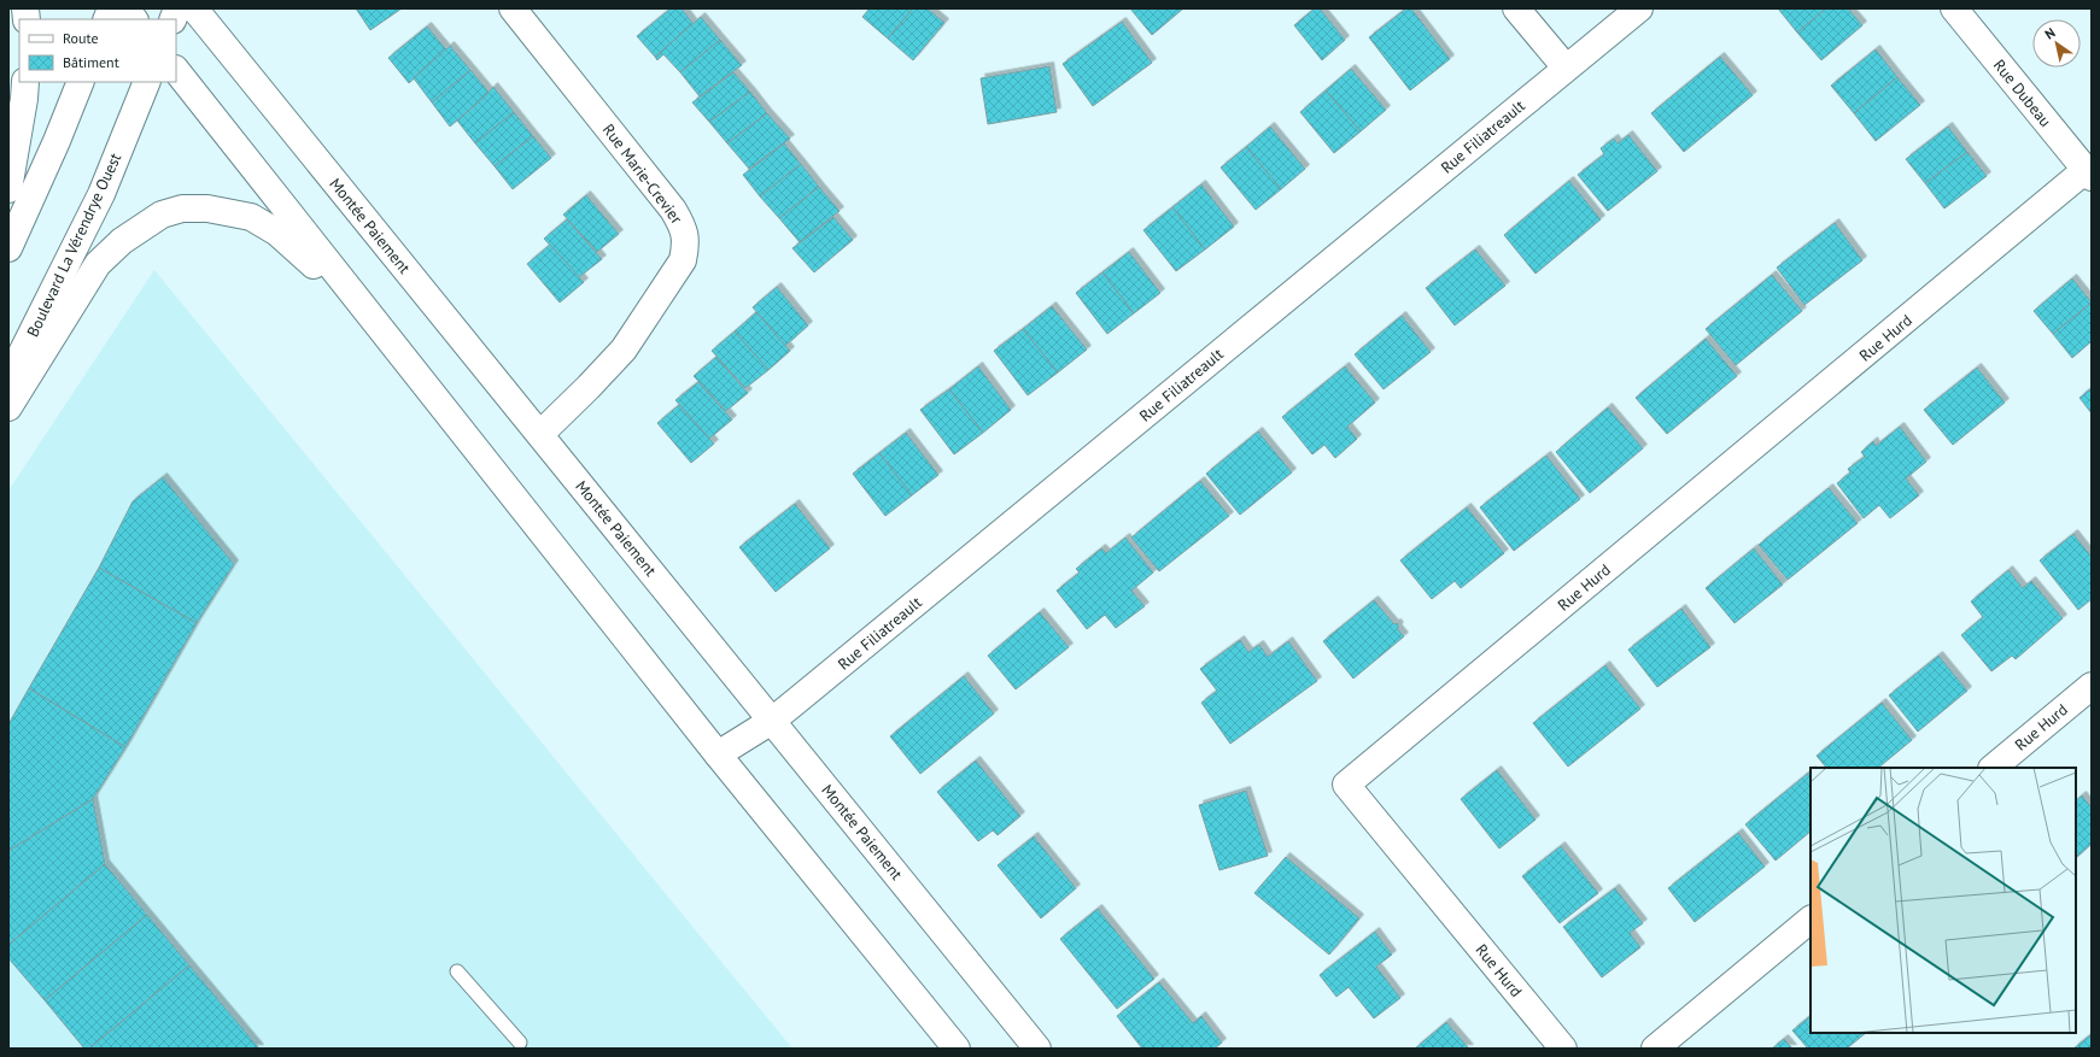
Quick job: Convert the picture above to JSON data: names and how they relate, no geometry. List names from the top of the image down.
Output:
{
  "streets": {
    "main road": [
      "Rue Dubeau",
      "Rue Filiatreault",
      "Rue Marie-Crevier",
      "Montée Paiement",
      "Boulevard La Vérendrye Ouest",
      "Rue Hurd"
    ]
  },
  "crossings": [
    ["Rue Dubeau", "Rue Hurd"],
    ["Rue Filiatreault", "Montée Paiement"],
    ["Rue Marie-Crevier", "Montée Paiement"]
  ],
  "legend": ["Route", "Bâtiment"],
  "north": "top left"
}
